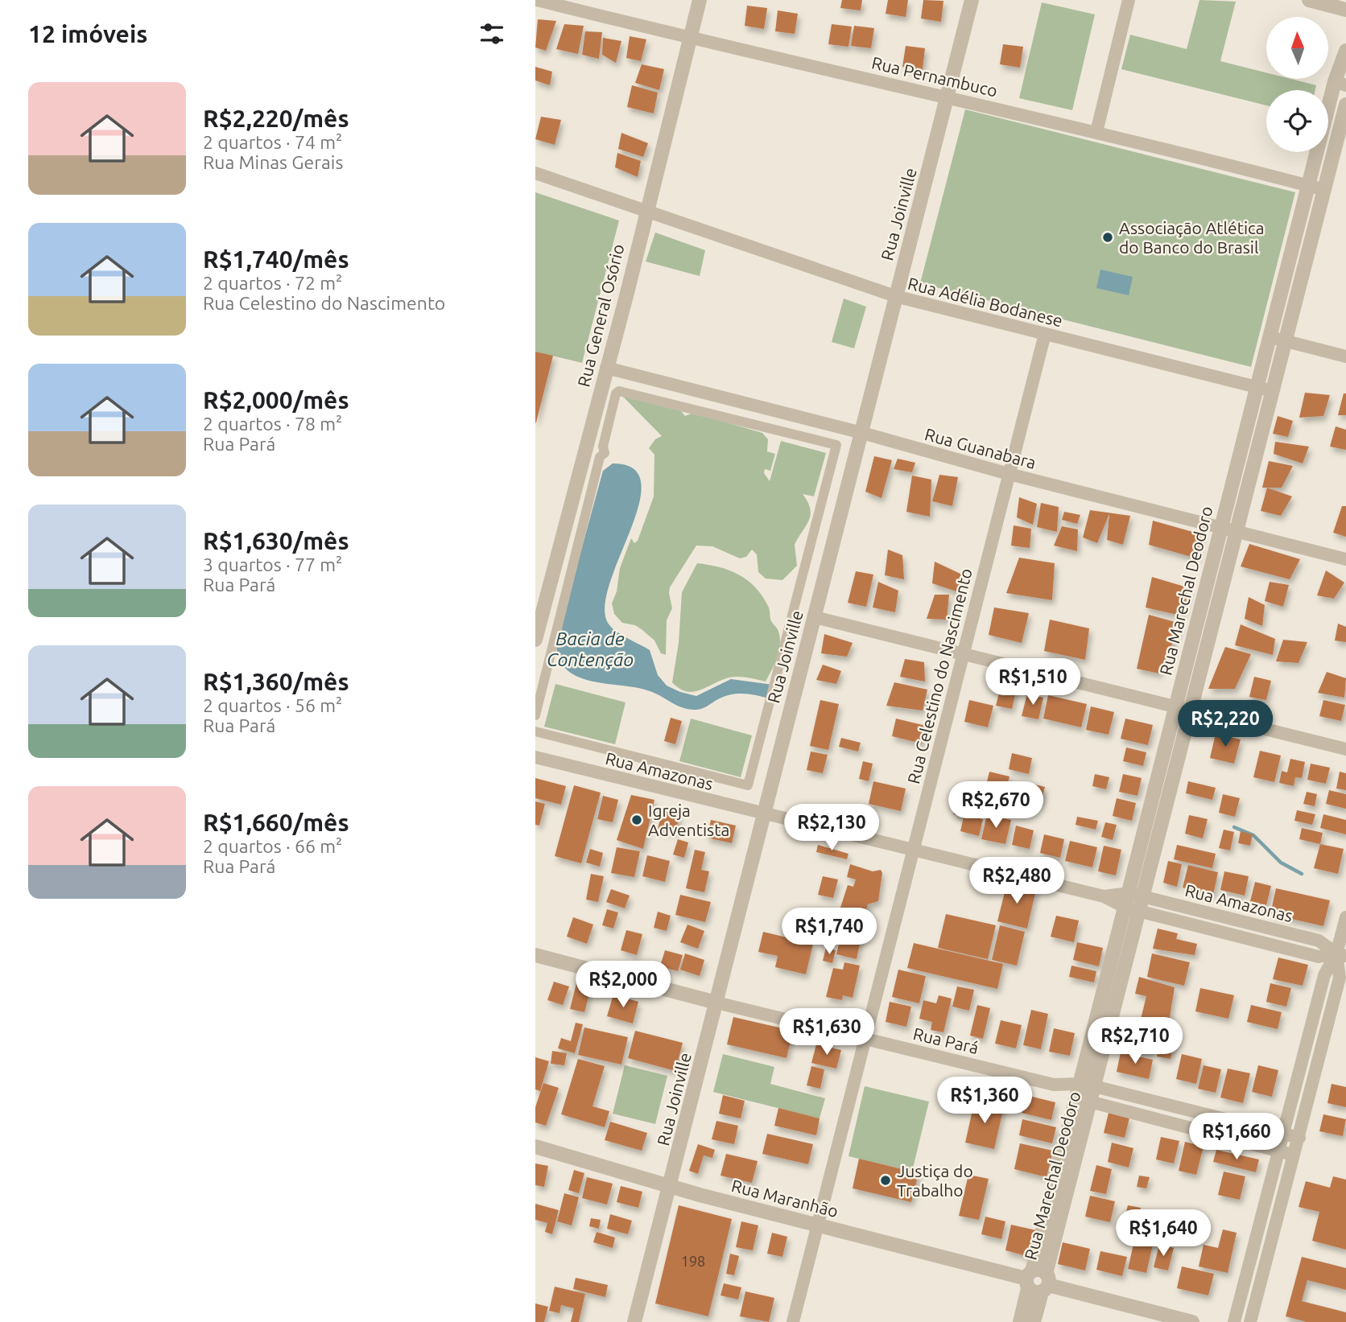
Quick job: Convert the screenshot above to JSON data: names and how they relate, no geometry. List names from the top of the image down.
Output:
{
  "streets": {
    "street": [
      "Rua Pernambuco",
      "Rua Joinville",
      "Rua Adélia Bodanese",
      "Rua General Osório",
      "Rua Guanabara",
      "Rua Marechal Deodoro",
      "Rua Celestino do Nascimento",
      "Rua Amazonas",
      "Rua Pará",
      "Rua Maranhão"
    ]
  },
  "crossings": [
    ["Rua Pernambuco", "Rua Joinville"],
    ["Rua Pernambuco", "Rua General Osório"],
    ["Rua Pernambuco", "Rua Marechal Deodoro"],
    ["Rua Joinville", "Rua Adélia Bodanese"],
    ["Rua Joinville", "Rua Guanabara"],
    ["Rua Joinville", "Rua Amazonas"],
    ["Rua Joinville", "Rua Pará"],
    ["Rua Joinville", "Rua Maranhão"],
    ["Rua Adélia Bodanese", "Rua General Osório"],
    ["Rua Adélia Bodanese", "Rua Marechal Deodoro"],
    ["Rua Adélia Bodanese", "Rua Celestino do Nascimento"],
    ["Rua General Osório", "Rua Guanabara"],
    ["Rua Guanabara", "Rua Marechal Deodoro"],
    ["Rua Guanabara", "Rua Celestino do Nascimento"],
    ["Rua Marechal Deodoro", "Rua Amazonas"],
    ["Rua Marechal Deodoro", "Rua Pará"],
    ["Rua Marechal Deodoro", "Rua Maranhão"],
    ["Rua Celestino do Nascimento", "Rua Amazonas"],
    ["Rua Celestino do Nascimento", "Rua Pará"],
    ["Rua Celestino do Nascimento", "Rua Maranhão"]
  ],
  "water": ["Bacia de Contenção"],
  "places": ["Associação Atlética do Banco do Brasil", "Igreja Adventista", "Justiça do Trabalho"],
  "house_numbers": ["198"],
  "north": "top",
  "page": {
    "heading": "12 imóveis",
    "list": [
      {
        "name": "R$2,220/mês",
        "note": "2 quartos · 74 m² · Rua Minas Gerais"
      },
      {
        "name": "R$1,740/mês",
        "note": "2 quartos · 72 m² · Rua Celestino do Nascimento"
      },
      {
        "name": "R$2,000/mês",
        "note": "2 quartos · 78 m² · Rua Pará"
      },
      {
        "name": "R$1,630/mês",
        "note": "3 quartos · 77 m² · Rua Pará"
      },
      {
        "name": "R$1,360/mês",
        "note": "2 quartos · 56 m² · Rua Pará"
      },
      {
        "name": "R$1,660/mês",
        "note": "2 quartos · 66 m² · Rua Pará"
      }
    ],
    "price": [
      "R$1,510",
      "R$2,220",
      "R$2,670",
      "R$2,130",
      "R$2,480",
      "R$1,740",
      "R$2,000",
      "R$1,630",
      "R$2,710",
      "R$1,360",
      "R$1,660",
      "R$1,640"
    ]
  }
}
